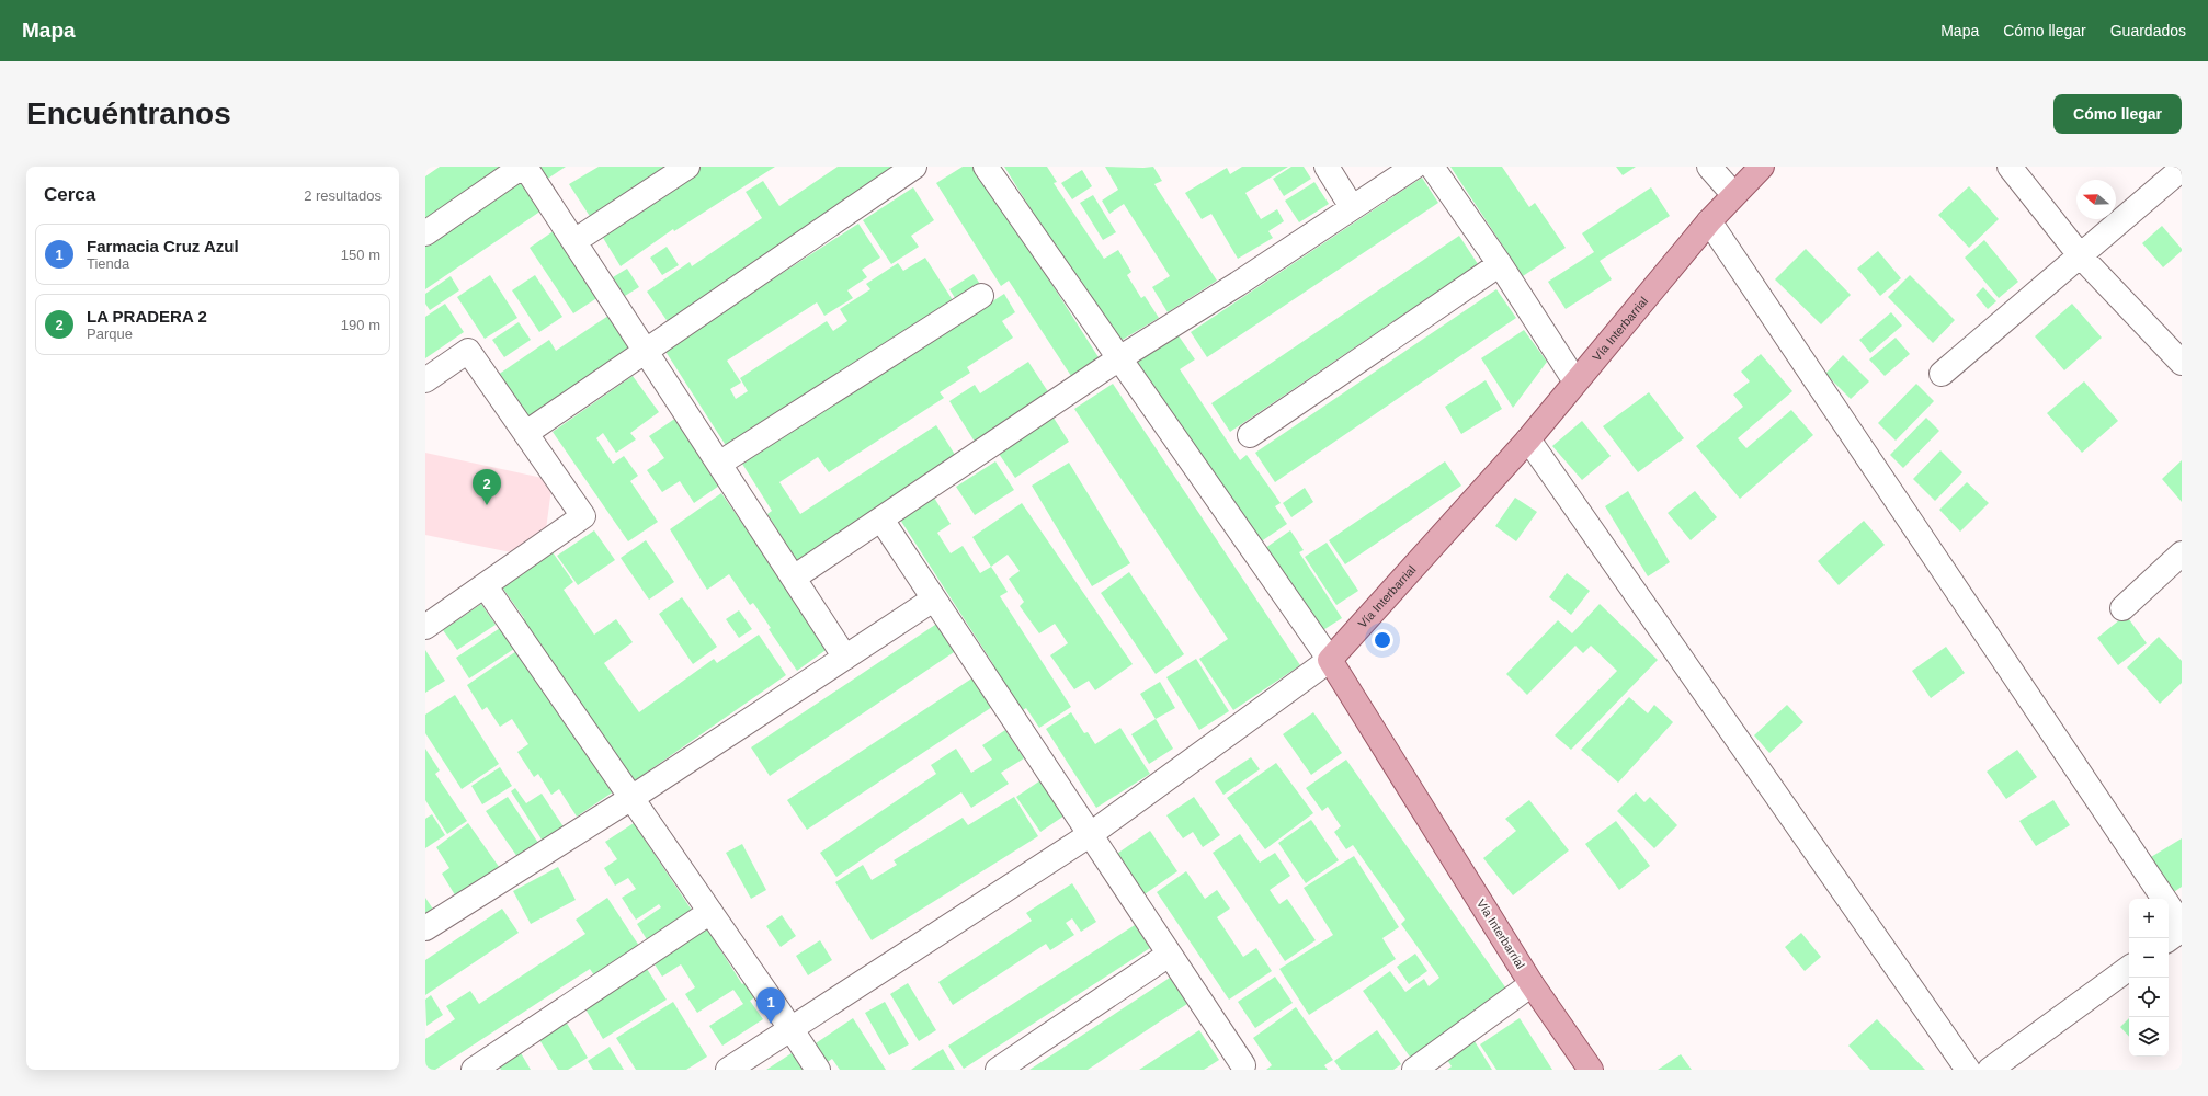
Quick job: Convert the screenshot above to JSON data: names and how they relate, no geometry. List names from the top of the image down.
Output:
{
  "streets": {
    "main road": ["Vía Interbarrial"]
  },
  "north": "left",
  "page": {
    "header": "Mapa",
    "nav": ["Mapa", "Cómo llegar", "Guardados"],
    "buttons": "Cómo llegar",
    "title": "Encuéntranos",
    "heading": ["Cerca", "2 resultados"],
    "list": [
      {
        "mark": "1",
        "name": "Farmacia Cruz Azul",
        "note": "Tienda",
        "value": "150 m"
      },
      {
        "mark": "2",
        "name": "LA PRADERA 2",
        "note": "Parque",
        "value": "190 m"
      }
    ],
    "pins": ["2", "1"],
    "map_buttons": ["+", "−"]
  }
}
